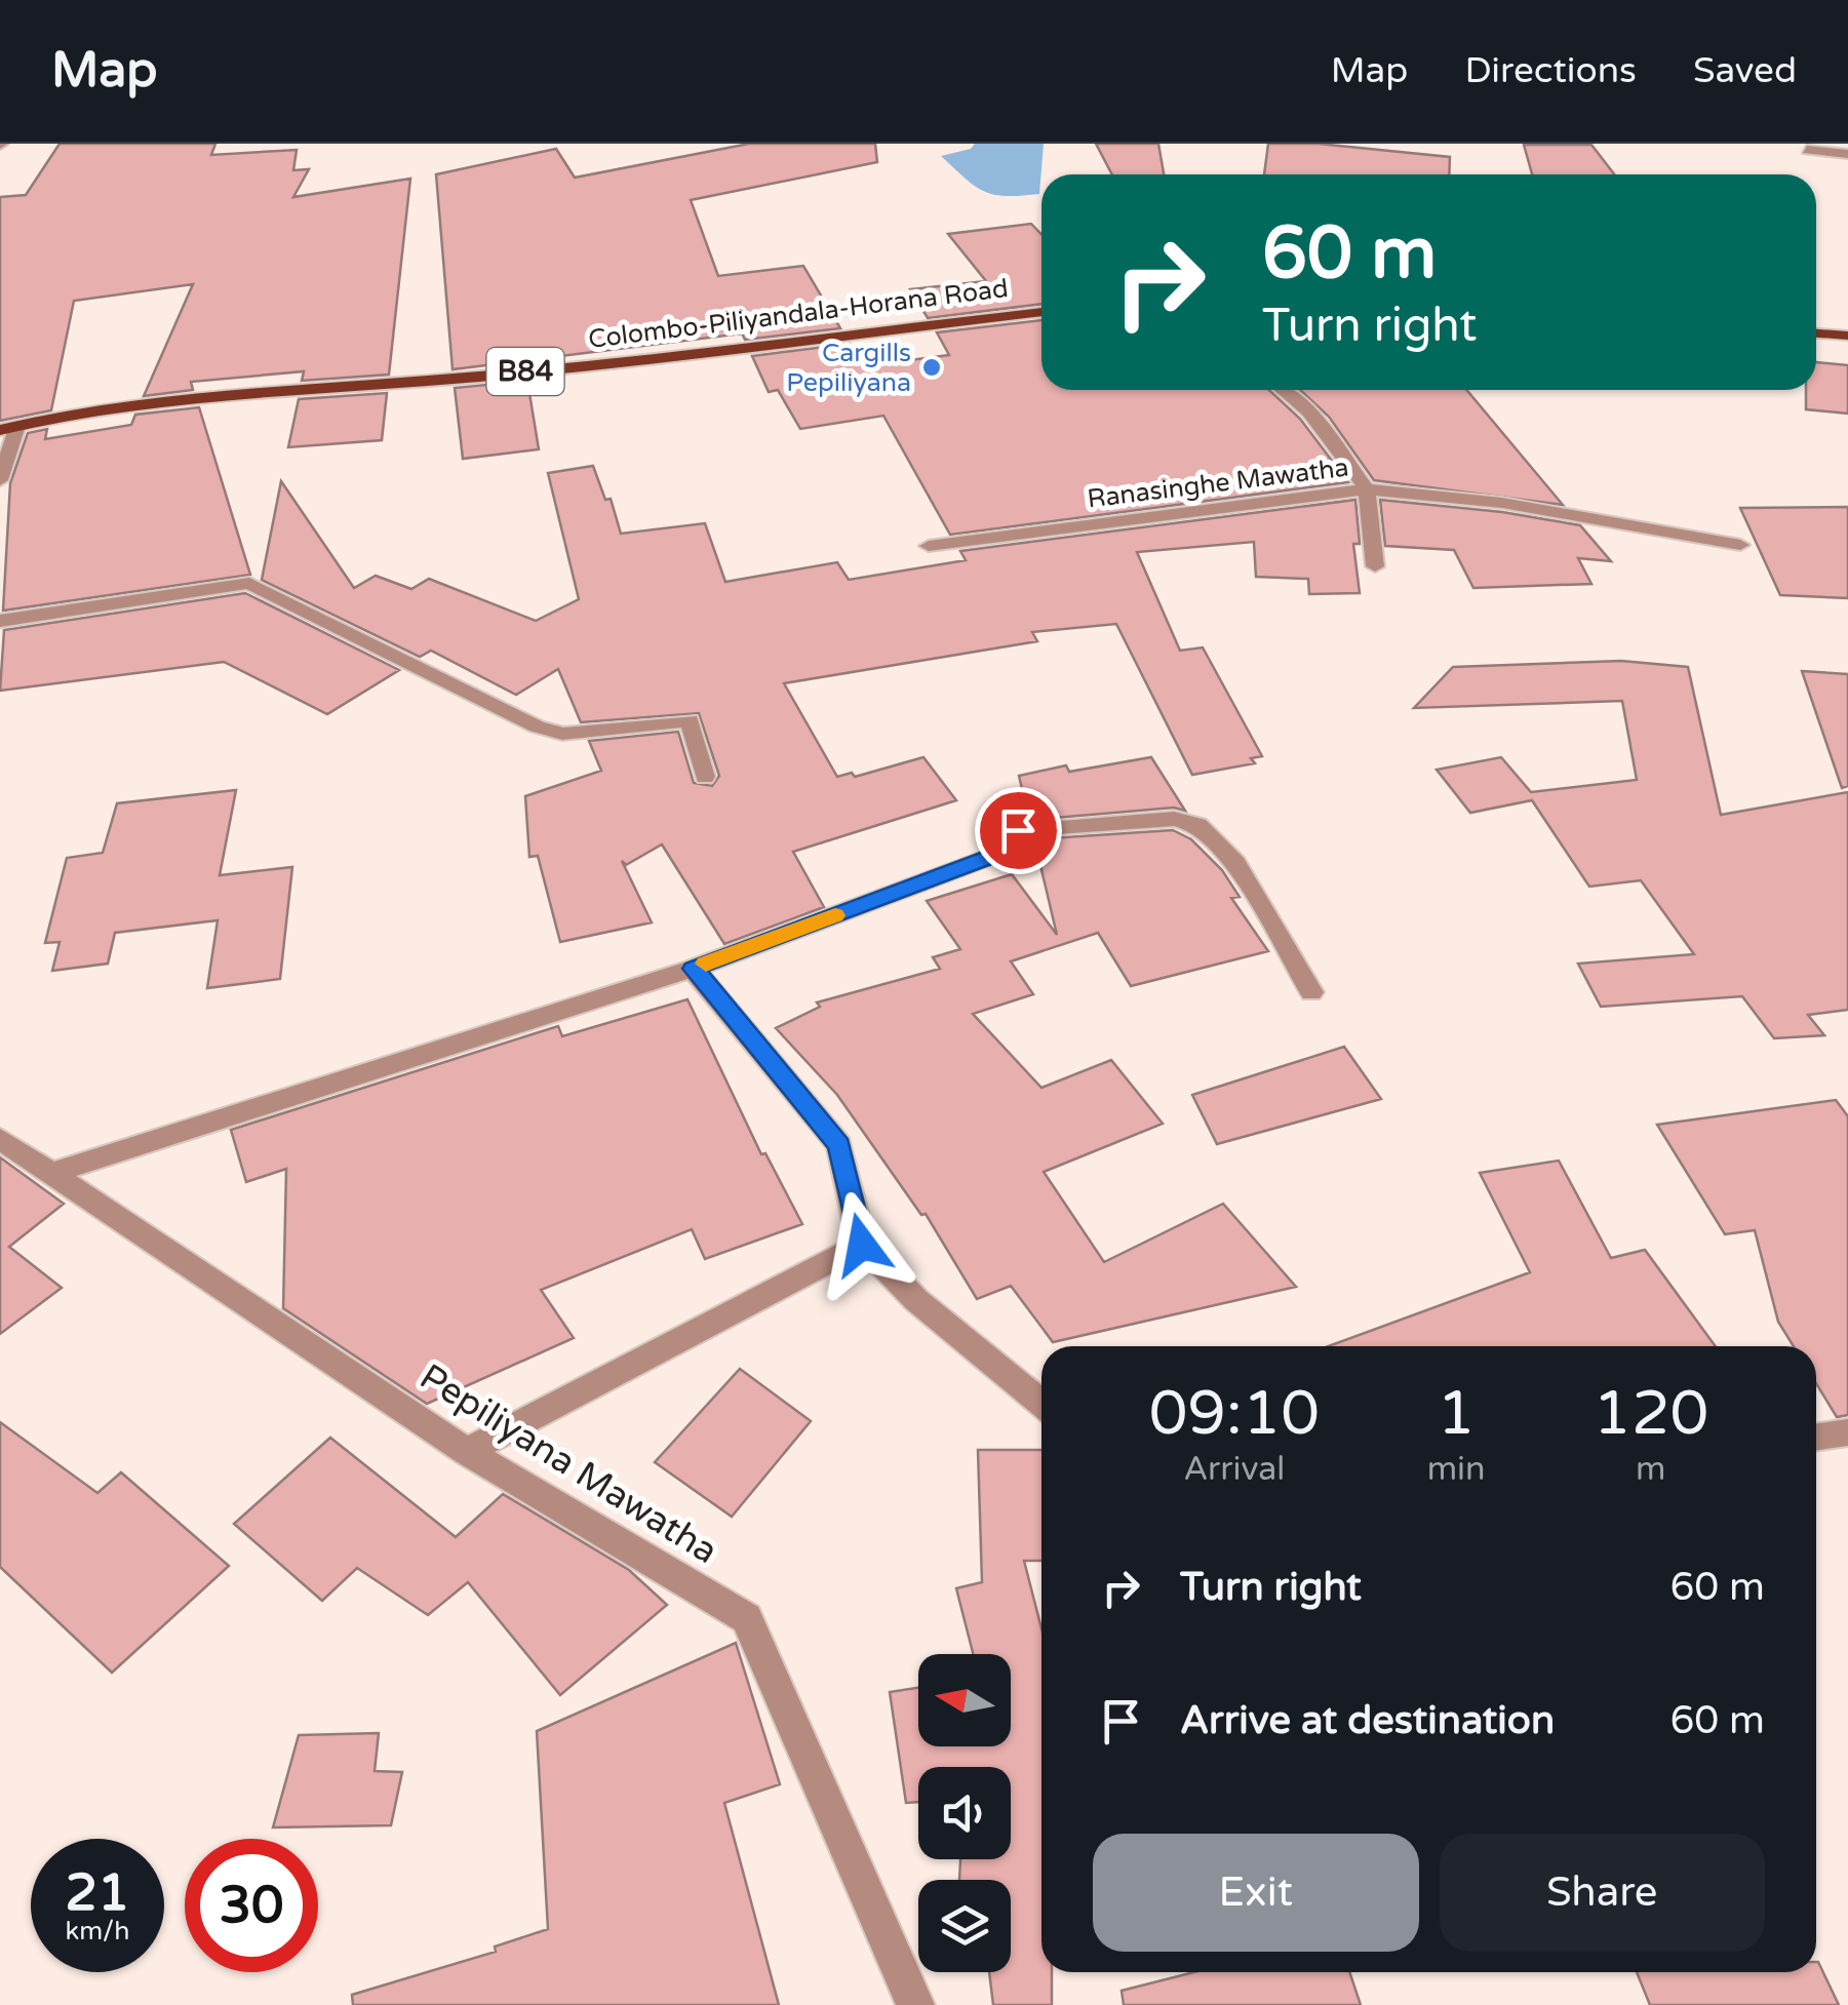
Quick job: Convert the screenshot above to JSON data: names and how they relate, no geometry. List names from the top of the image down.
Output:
{
  "streets": {
    "main road": ["Colombo-Piliyandala-Horana Road", "B84"],
    "street": ["Ranasinghe Mawatha", "Pepiliyana Mawatha"]
  },
  "places": ["Cargills Pepiliyana"],
  "north": "left",
  "page": {
    "header": "Map",
    "nav": ["Map", "Directions", "Saved"],
    "turn": ["60 m", "Turn right"],
    "eta": [
      "09:10",
      "Arrival",
      "1",
      "min",
      "120",
      "m"
    ],
    "list": [
      {
        "name": "Turn right",
        "value": "60 m"
      },
      {
        "name": "Arrive at destination",
        "value": "60 m"
      }
    ],
    "buttons": ["Exit", "Share"],
    "speed": "21 km/h",
    "limit": "30"
  }
}
